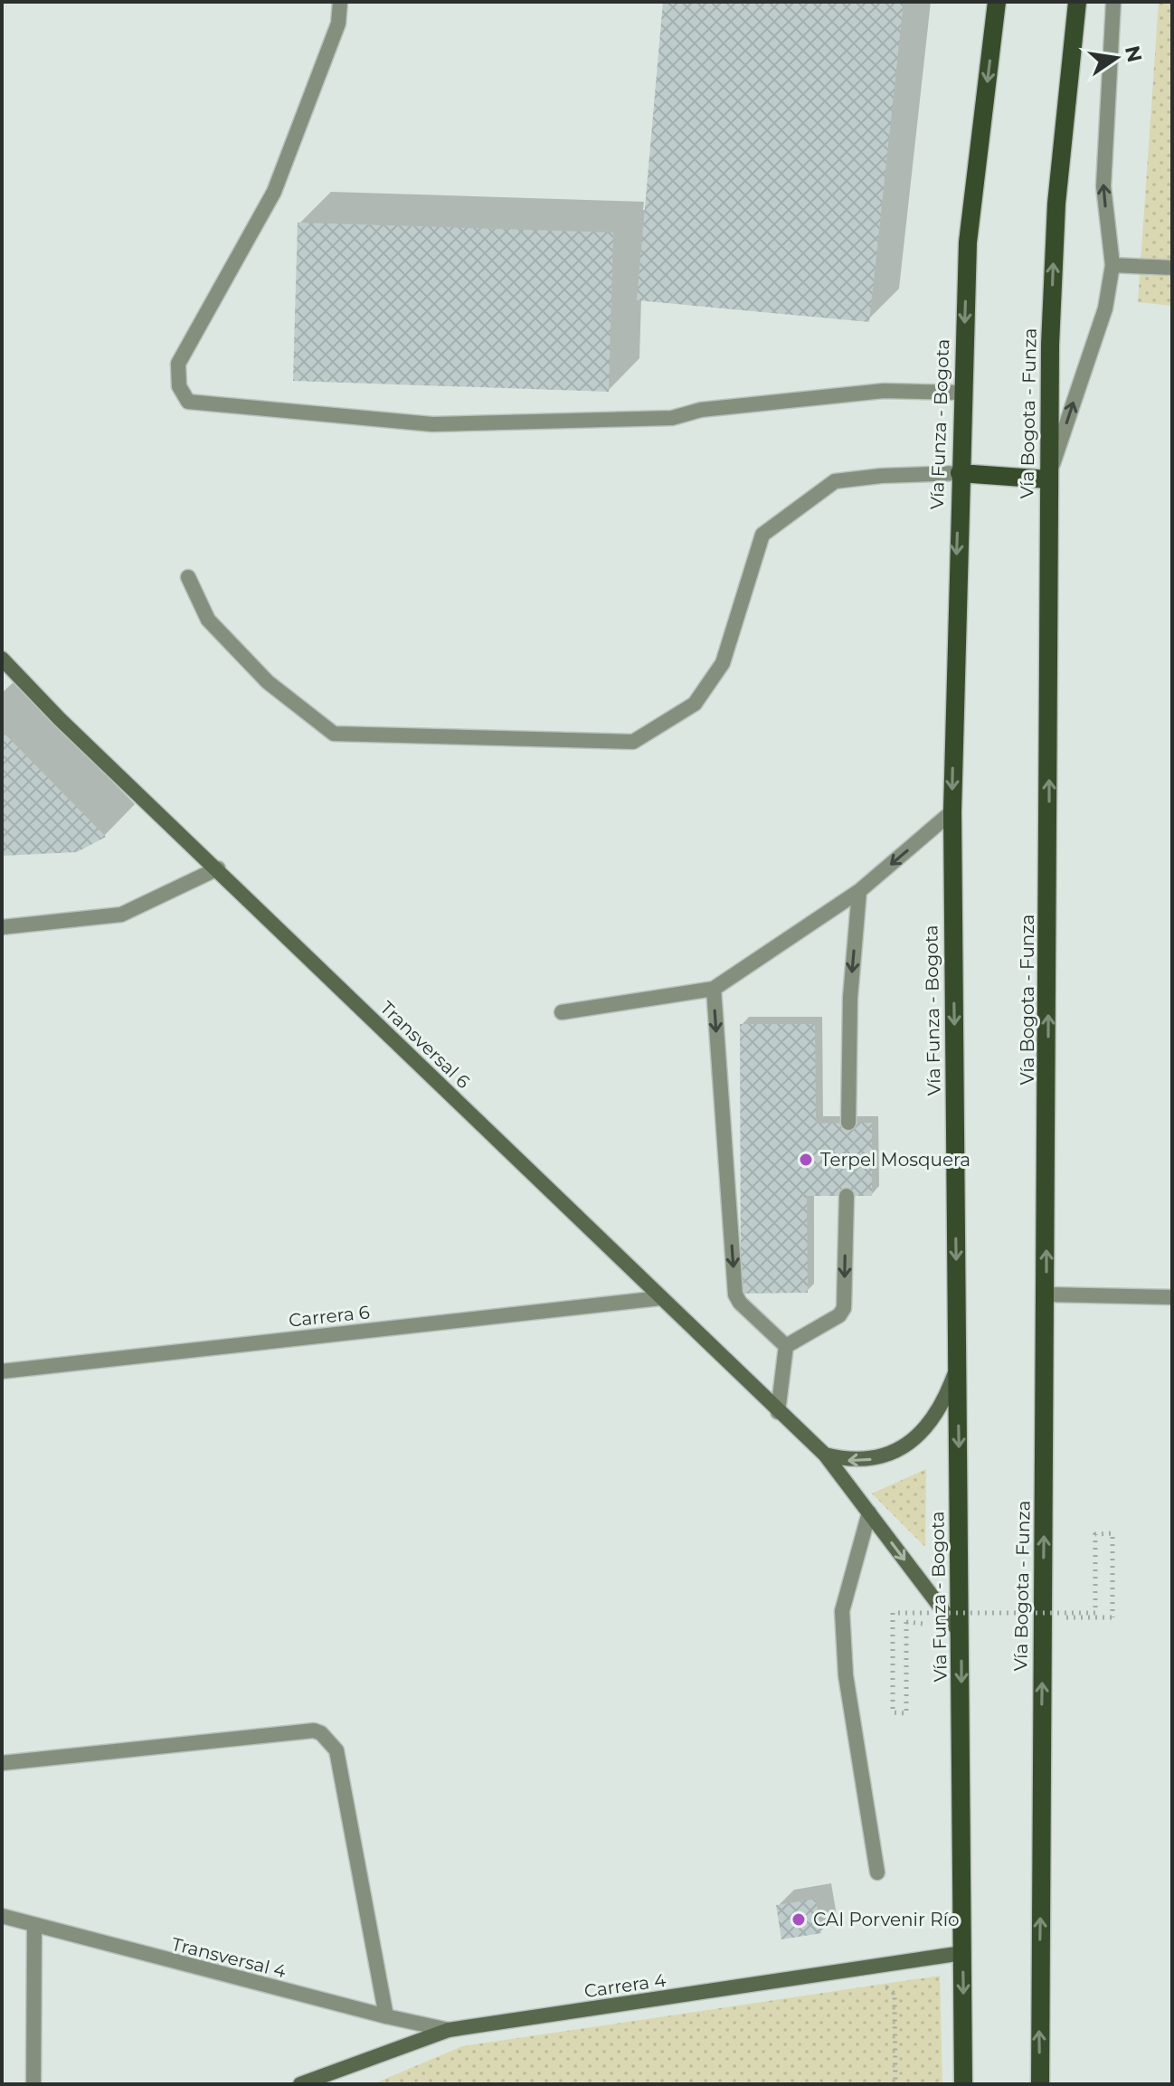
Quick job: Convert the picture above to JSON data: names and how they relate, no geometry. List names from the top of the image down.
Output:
{
  "streets": {
    "main road": ["Vía Bogota - Funza", "Vía Funza - Bogota"],
    "street": [
      "Transversal 6",
      "Carrera 6",
      "Transversal 4",
      "Carrera 4"
    ]
  },
  "crossings": [
    ["Vía Funza - Bogota", "Transversal 6"],
    ["Vía Funza - Bogota", "Carrera 4"],
    ["Transversal 6", "Carrera 6"],
    ["Transversal 4", "Carrera 4"]
  ],
  "one_way": ["Vía Bogota - Funza", "Vía Funza - Bogota"],
  "places": ["Terpel Mosquera", "CAI Porvenir Río"],
  "north": "right"
}
